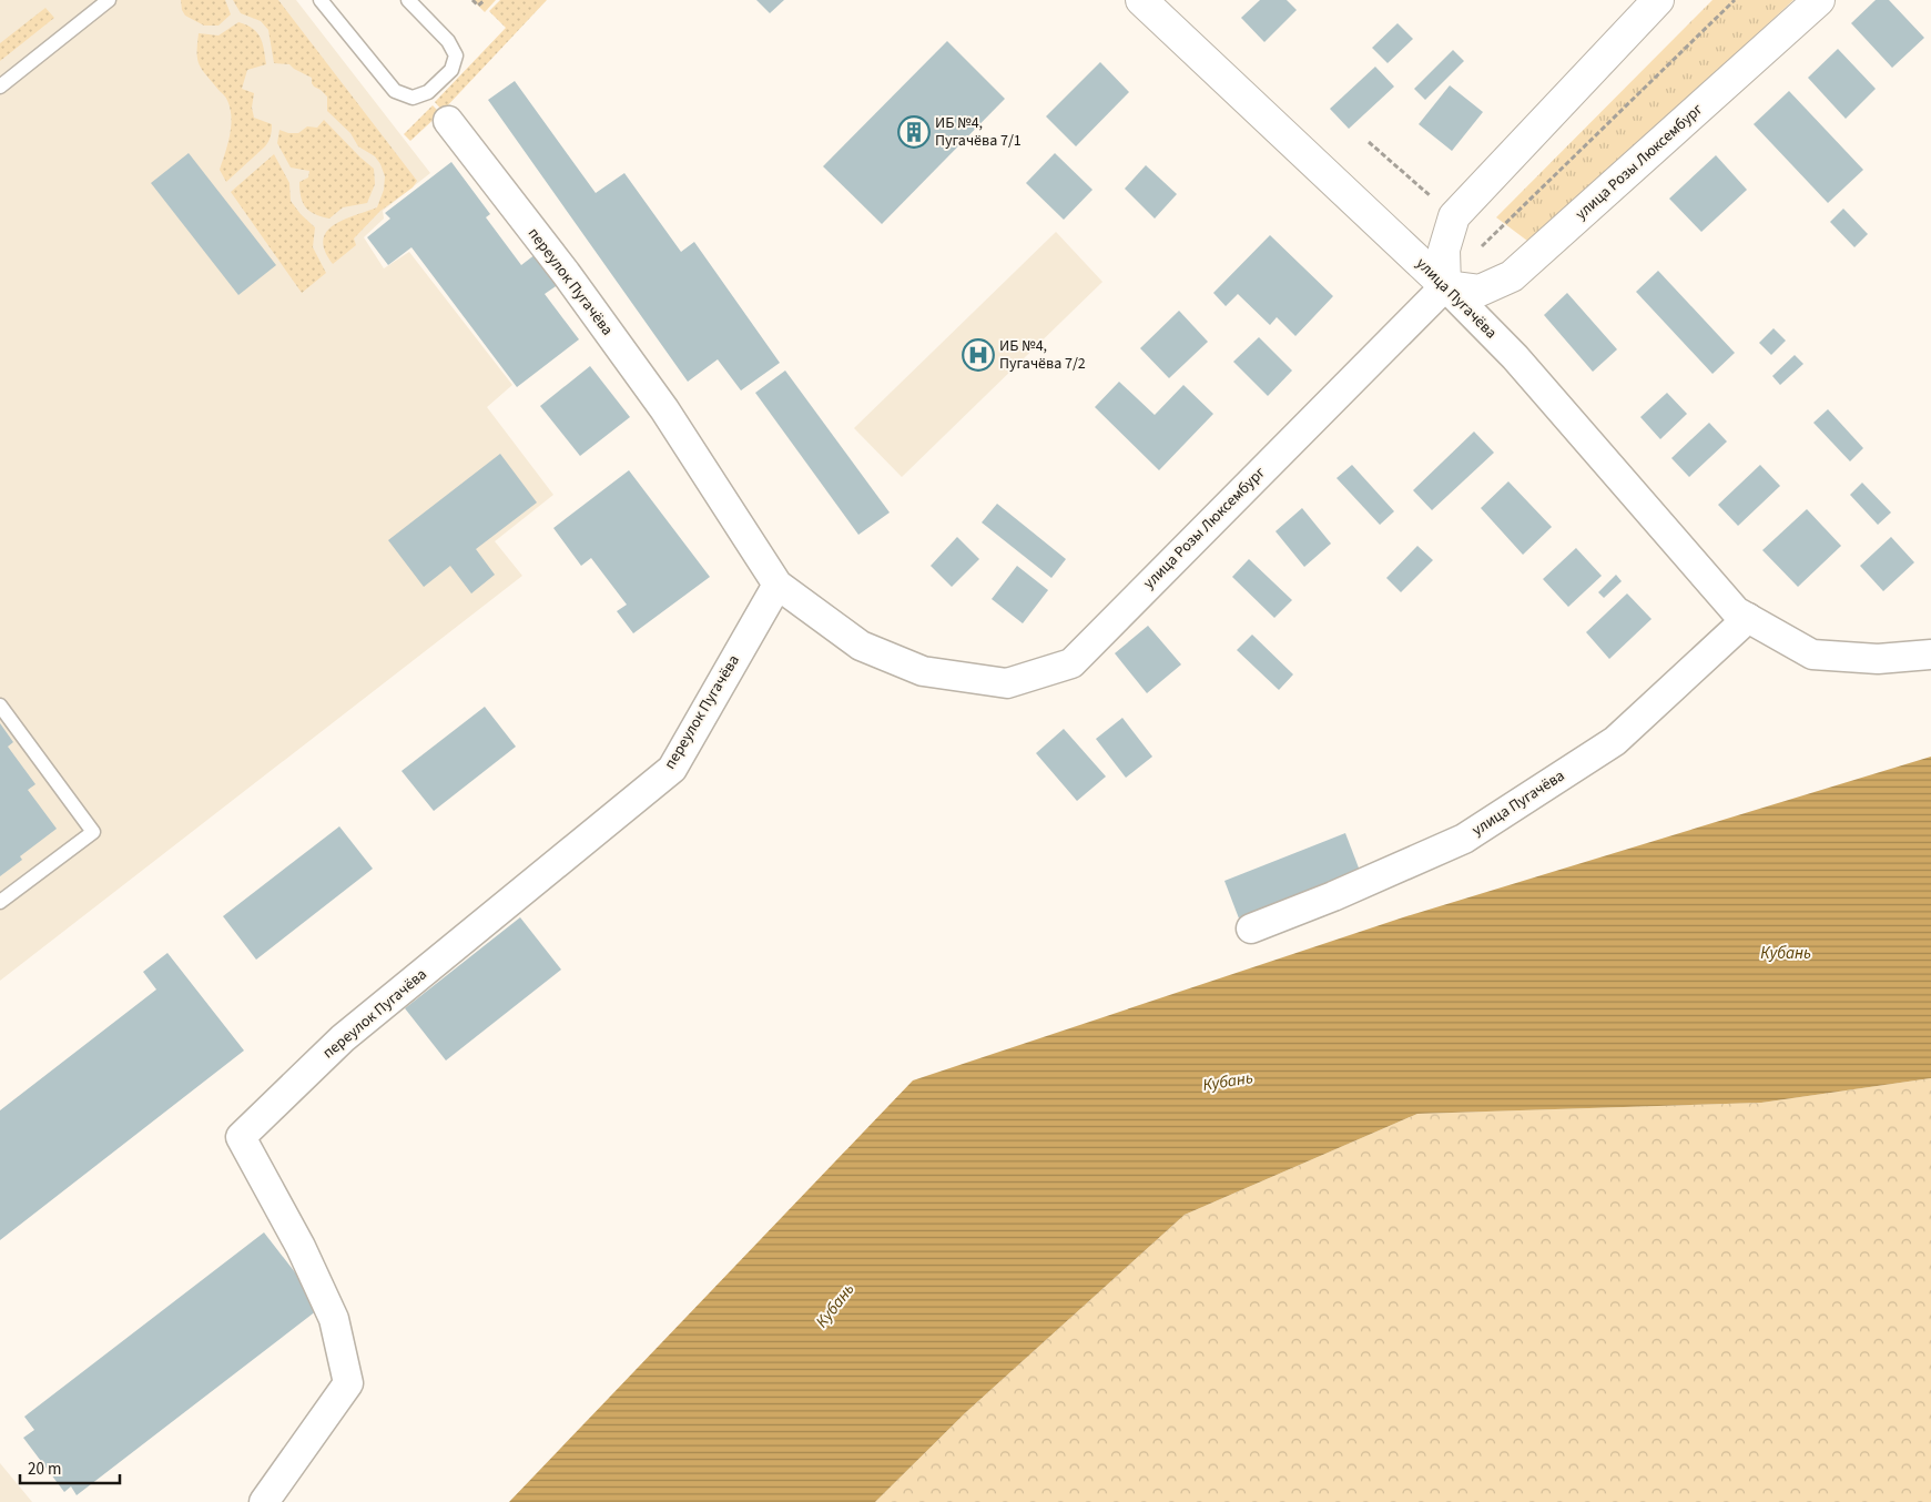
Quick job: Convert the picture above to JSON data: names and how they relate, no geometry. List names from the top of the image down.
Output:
{
  "streets": {
    "main road": ["улица Розы Люксембург", "улица Пугачёва"],
    "street": ["переулок Пугачёва"]
  },
  "crossings": [
    ["улица Розы Люксембург", "переулок Пугачёва"],
    ["улица Розы Люксембург", "улица Пугачёва"]
  ],
  "water": ["Кубань"],
  "places": {
    "building": ["ИБ №4, Пугачёва 7/1"],
    "hospital": ["ИБ №4, Пугачёва 7/2"]
  },
  "scale_bar": "20 m"
}
